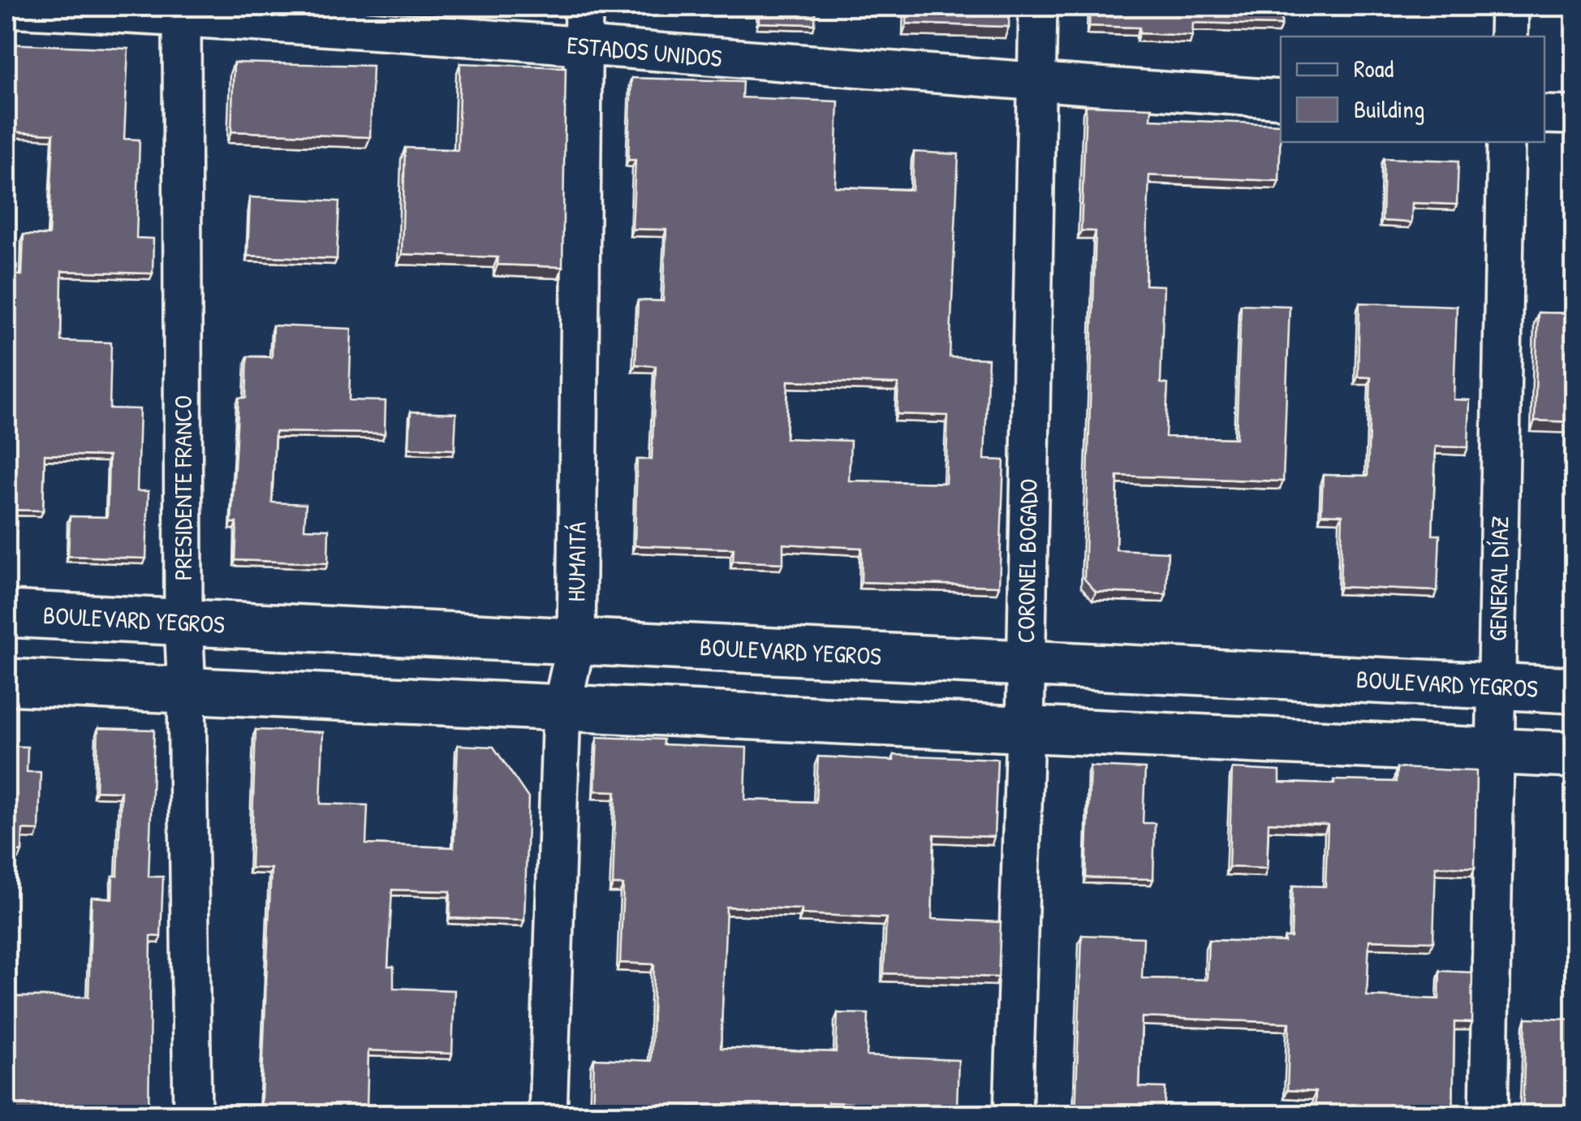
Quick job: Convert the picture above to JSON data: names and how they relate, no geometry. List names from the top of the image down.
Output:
{
  "streets": {
    "main road": ["BOULEVARD YEGROS"],
    "street": [
      "ESTADOS UNIDOS",
      "PRESIDENTE FRANCO",
      "CORONEL BOGADO",
      "HUMAITÁ",
      "GENERAL DÍAZ"
    ]
  },
  "crossings": [
    ["ESTADOS UNIDOS", "PRESIDENTE FRANCO"],
    ["ESTADOS UNIDOS", "CORONEL BOGADO"],
    ["ESTADOS UNIDOS", "HUMAITÁ"],
    ["PRESIDENTE FRANCO", "BOULEVARD YEGROS"],
    ["CORONEL BOGADO", "BOULEVARD YEGROS"],
    ["HUMAITÁ", "BOULEVARD YEGROS"],
    ["GENERAL DÍAZ", "BOULEVARD YEGROS"]
  ],
  "legend": ["Road", "Building"]
}
